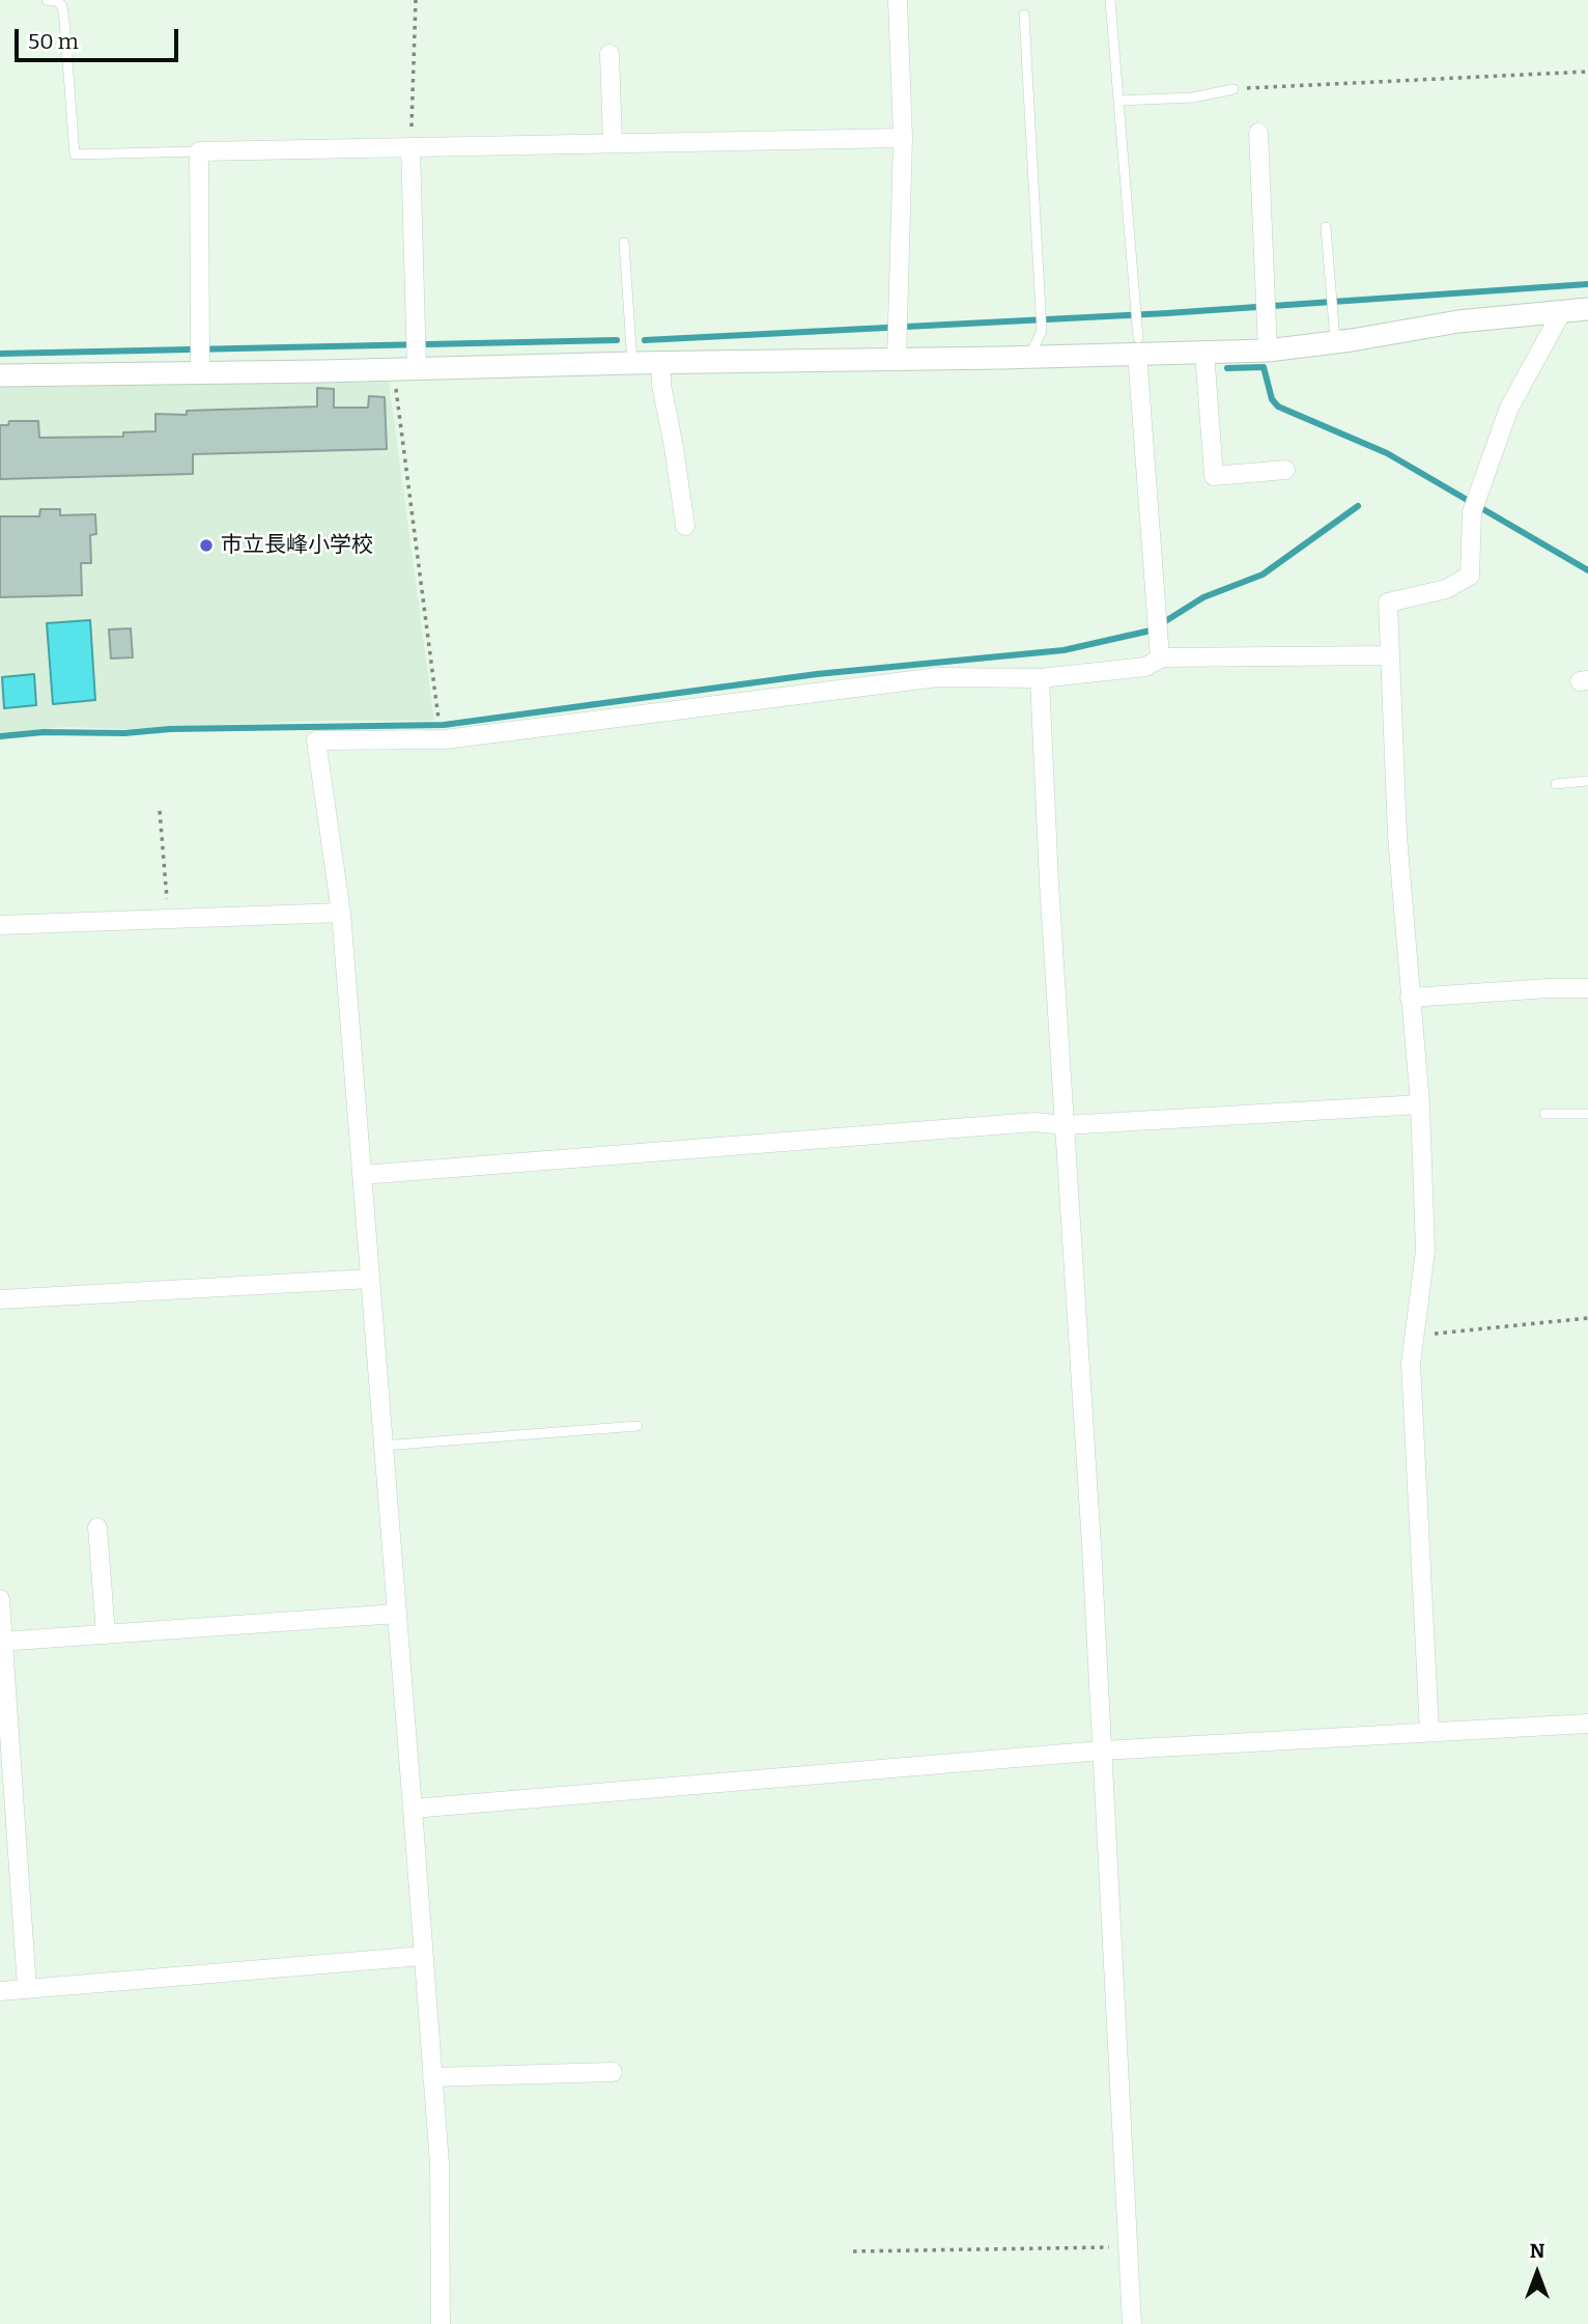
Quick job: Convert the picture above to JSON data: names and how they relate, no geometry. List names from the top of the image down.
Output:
{
  "places": ["市立長峰小学校"],
  "scale_bar": "50 m",
  "north": "top"
}
